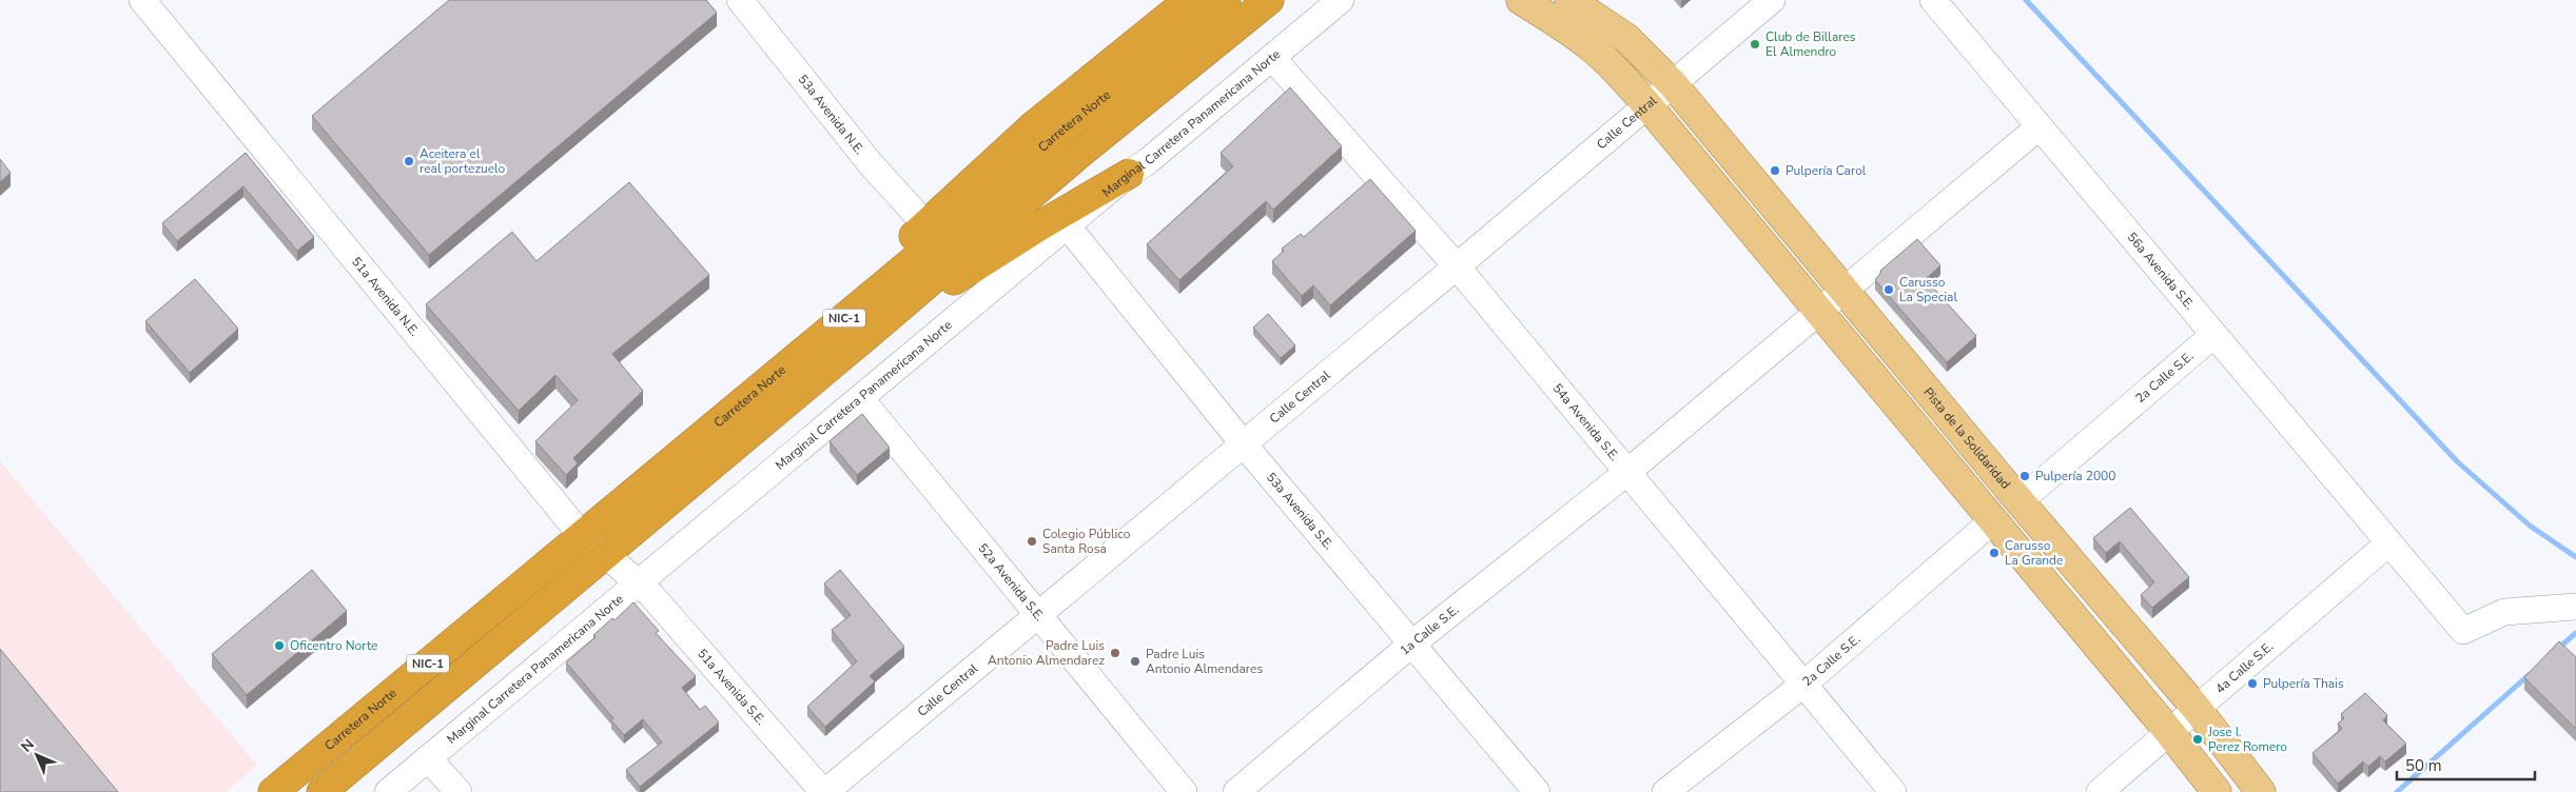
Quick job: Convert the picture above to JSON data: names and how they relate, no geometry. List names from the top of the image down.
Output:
{
  "streets": {
    "highway": ["Carretera Norte", "NIC-1"],
    "main road": ["Pista de la Solidaridad"],
    "street": [
      "53a Avenida N.E.",
      "Marginal Carretera Panamericana Norte",
      "Calle Central",
      "56a Avenida S.E.",
      "51a Avenida N.E.",
      "2a Calle S.E.",
      "54a Avenida S.E.",
      "53a Avenida S.E.",
      "52a Avenida S.E.",
      "1a Calle S.E.",
      "4a Calle S.E.",
      "51a Avenida S.E."
    ]
  },
  "crossings": [
    ["Carretera Norte", "51a Avenida N.E."],
    ["Marginal Carretera Panamericana Norte", "51a Avenida N.E."],
    ["Marginal Carretera Panamericana Norte", "54a Avenida S.E."],
    ["Marginal Carretera Panamericana Norte", "53a Avenida S.E."],
    ["Marginal Carretera Panamericana Norte", "52a Avenida S.E."],
    ["Marginal Carretera Panamericana Norte", "51a Avenida S.E."],
    ["Calle Central", "54a Avenida S.E."],
    ["Calle Central", "Pista de la Solidaridad"],
    ["Calle Central", "53a Avenida S.E."],
    ["Calle Central", "52a Avenida S.E."],
    ["Calle Central", "51a Avenida S.E."],
    ["56a Avenida S.E.", "2a Calle S.E."],
    ["56a Avenida S.E.", "4a Calle S.E."],
    ["51a Avenida N.E.", "NIC-1"],
    ["51a Avenida N.E.", "51a Avenida S.E."],
    ["2a Calle S.E.", "54a Avenida S.E."],
    ["2a Calle S.E.", "Pista de la Solidaridad"],
    ["54a Avenida S.E.", "1a Calle S.E."],
    ["Pista de la Solidaridad", "4a Calle S.E."],
    ["53a Avenida S.E.", "1a Calle S.E."]
  ],
  "places": [
    "Club de Billares El Almendro",
    "Aceitera el real portezuelo",
    "Pulpería Carol",
    "Carusso La Special",
    "Pulpería 2000",
    "Colegio Público Santa Rosa",
    "Carusso La Grande",
    "Oficentro Norte",
    "Padre Luis Antonio Almendarez",
    "Padre Luis Antonio Almendares",
    "Pulpería Thais",
    "Jose I. Perez Romero"
  ],
  "scale_bar": "50 m",
  "north": "top left"
}
